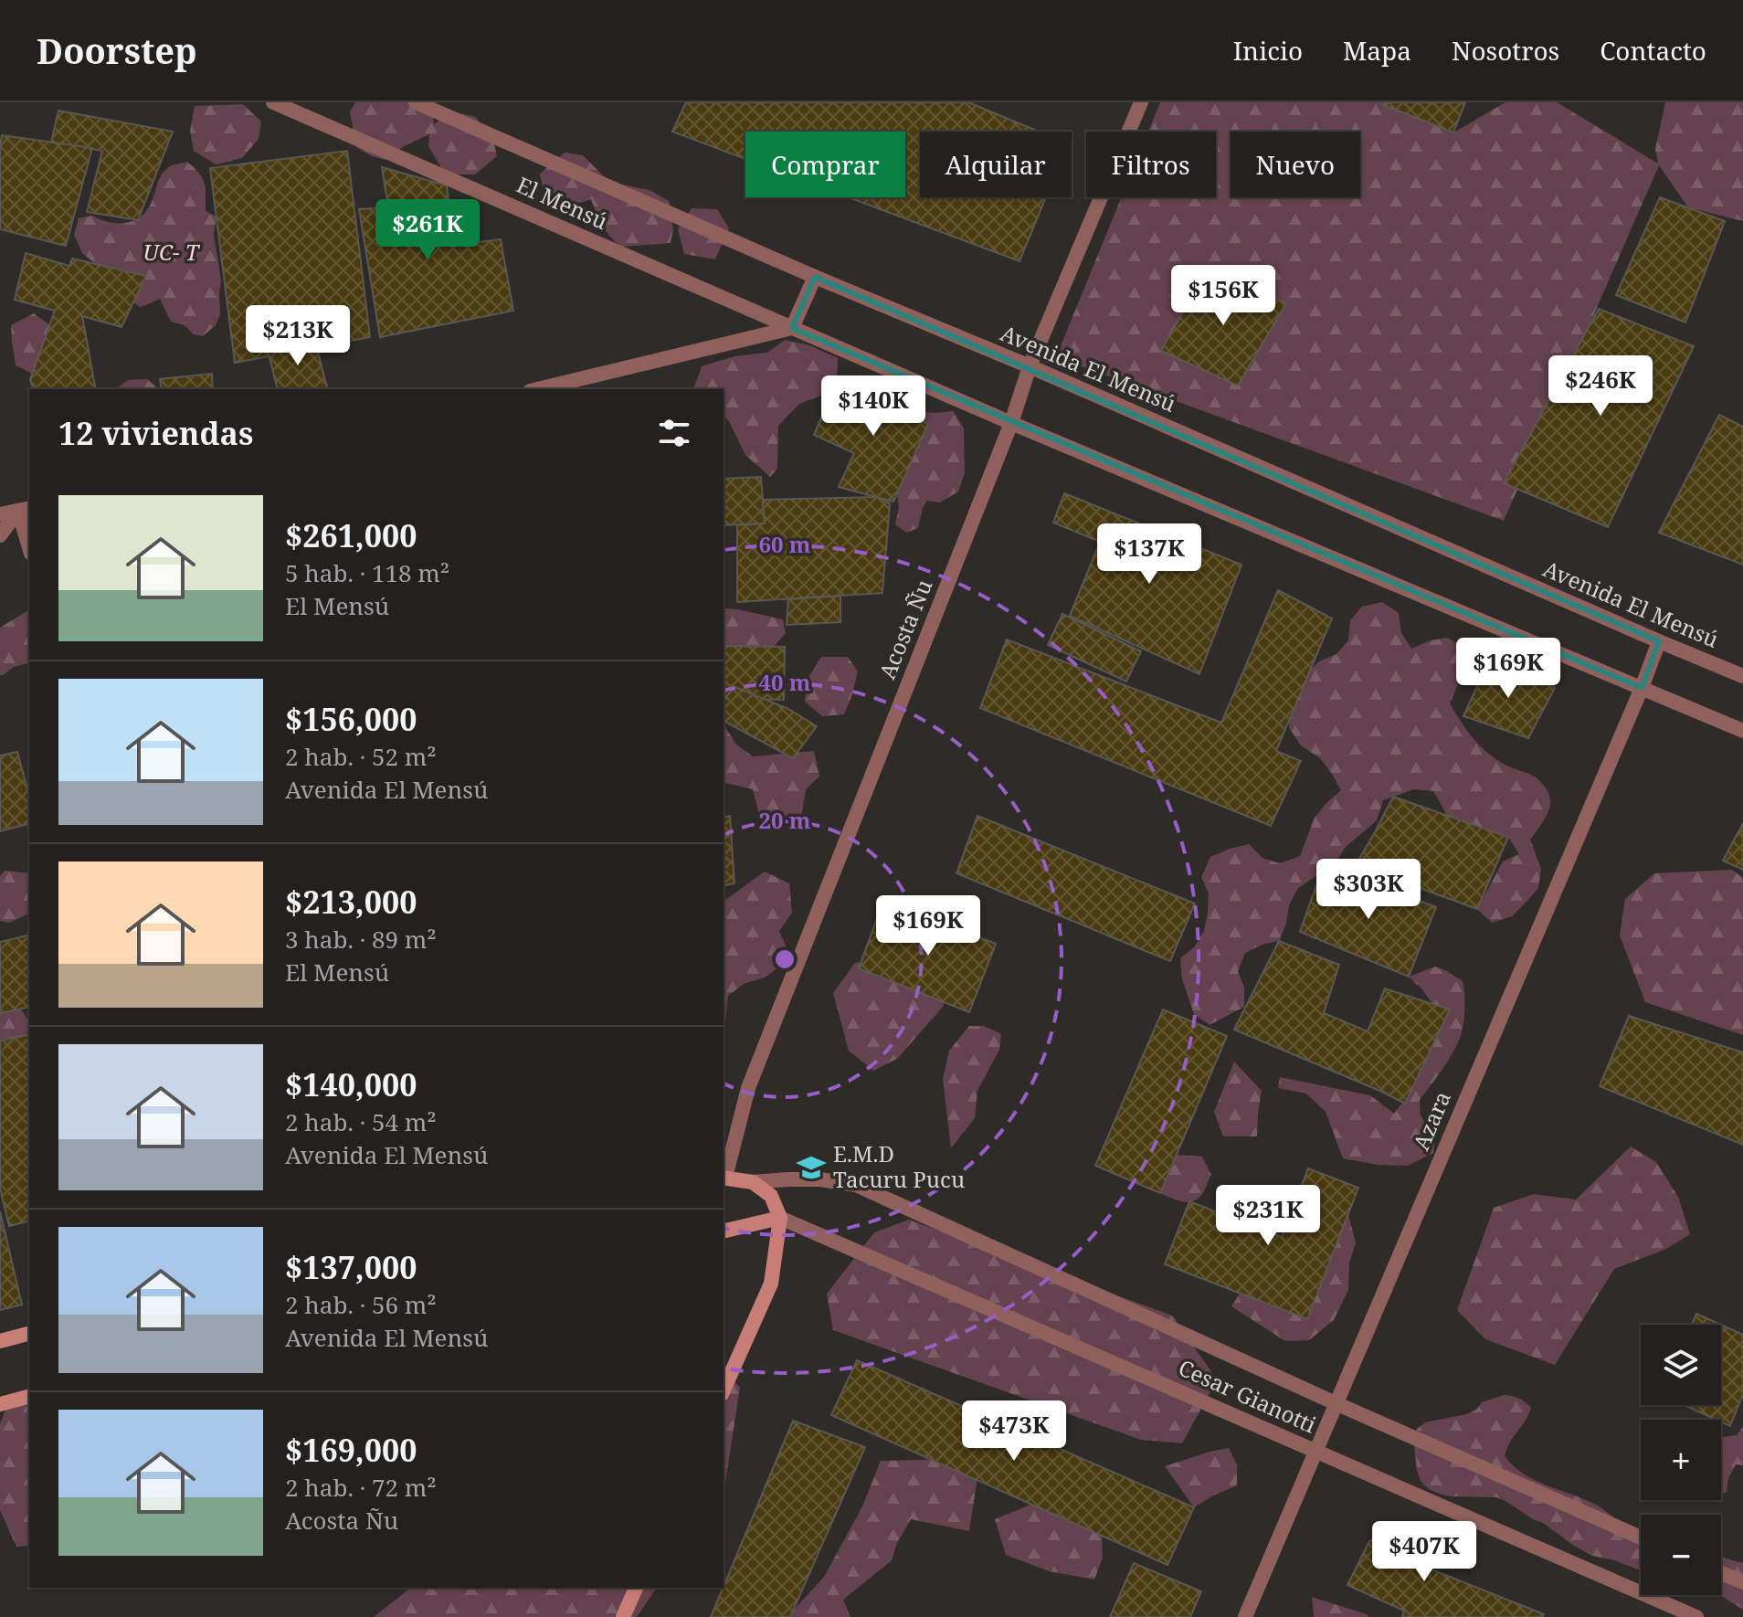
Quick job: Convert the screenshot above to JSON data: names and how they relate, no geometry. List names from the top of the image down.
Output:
{
  "streets": {
    "street": [
      "El Mensú",
      "Avenida El Mensú",
      "Acosta Ñu",
      "Azara",
      "Cesar Gianotti"
    ]
  },
  "crossings": [
    ["Avenida El Mensú", "Acosta Ñu"],
    ["Avenida El Mensú", "Azara"],
    ["Azara", "Cesar Gianotti"]
  ],
  "parks": ["UC- T"],
  "places": {
    "school or university": ["E.M.D Tacuru Pucu"]
  },
  "page": {
    "header": "Doorstep",
    "nav": [
      "Inicio",
      "Mapa",
      "Nosotros",
      "Contacto"
    ],
    "chip": [
      "Comprar",
      "Alquilar",
      "Filtros",
      "Nuevo"
    ],
    "price": [
      "$261K",
      "$156K",
      "$213K",
      "$246K",
      "$140K",
      "$137K",
      "$169K",
      "$303K",
      "$169K",
      "$231K",
      "$473K",
      "$407K"
    ],
    "heading": "12 viviendas",
    "list": [
      {
        "name": "$261,000",
        "note": "5 hab. · 118 m² · El Mensú"
      },
      {
        "name": "$156,000",
        "note": "2 hab. · 52 m² · Avenida El Mensú"
      },
      {
        "name": "$213,000",
        "note": "3 hab. · 89 m² · El Mensú"
      },
      {
        "name": "$140,000",
        "note": "2 hab. · 54 m² · Avenida El Mensú"
      },
      {
        "name": "$137,000",
        "note": "2 hab. · 56 m² · Avenida El Mensú"
      },
      {
        "name": "$169,000",
        "note": "2 hab. · 72 m² · Acosta Ñu"
      }
    ],
    "map_buttons": ["+", "−"]
  },
  "rings": ["60 m", "40 m", "20 m"]
}
